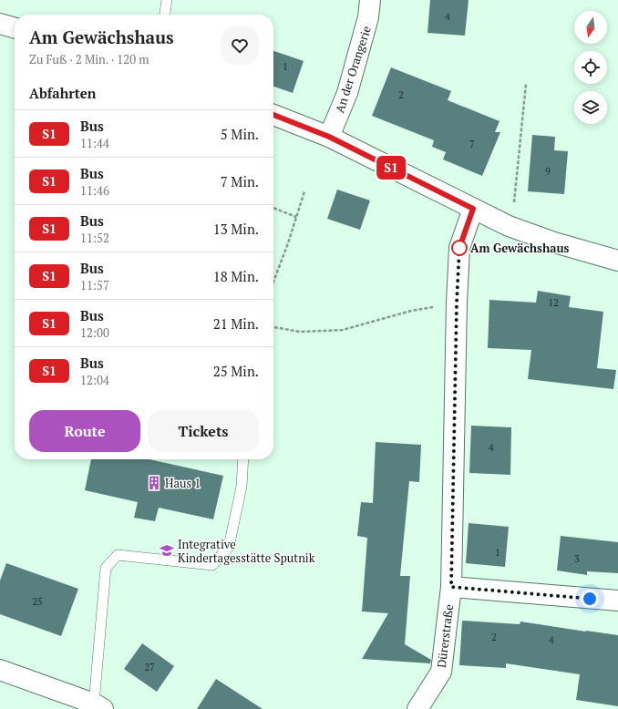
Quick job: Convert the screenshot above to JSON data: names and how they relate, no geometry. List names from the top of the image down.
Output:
{
  "streets": {
    "street": ["An der Orangerie", "Dürerstraße"]
  },
  "places": {
    "other": ["Am Gewächshaus"],
    "building": ["Haus 1"],
    "school or university": ["Integrative Kindertagesstätte Sputnik"]
  },
  "lines": ["bus line S1"],
  "house_numbers": [
    "4",
    "1",
    "2",
    "7",
    "9",
    "12",
    "4",
    "1",
    "3",
    "25",
    "2",
    "4",
    "27"
  ],
  "north": "bottom",
  "page": {
    "on_map": "S1",
    "heading": [
      ["Am Gewächshaus", "Zu Fuß · 2 Min. · 120 m"],
      "Abfahrten"
    ],
    "list": [
      {
        "mark": "S1",
        "name": "Bus",
        "note": "11:44",
        "value": "5 Min."
      },
      {
        "mark": "S1",
        "name": "Bus",
        "note": "11:46",
        "value": "7 Min."
      },
      {
        "mark": "S1",
        "name": "Bus",
        "note": "11:52",
        "value": "13 Min."
      },
      {
        "mark": "S1",
        "name": "Bus",
        "note": "11:57",
        "value": "18 Min."
      },
      {
        "mark": "S1",
        "name": "Bus",
        "note": "12:00",
        "value": "21 Min."
      },
      {
        "mark": "S1",
        "name": "Bus",
        "note": "12:04",
        "value": "25 Min."
      }
    ],
    "buttons": ["Route", "Tickets"]
  }
}
